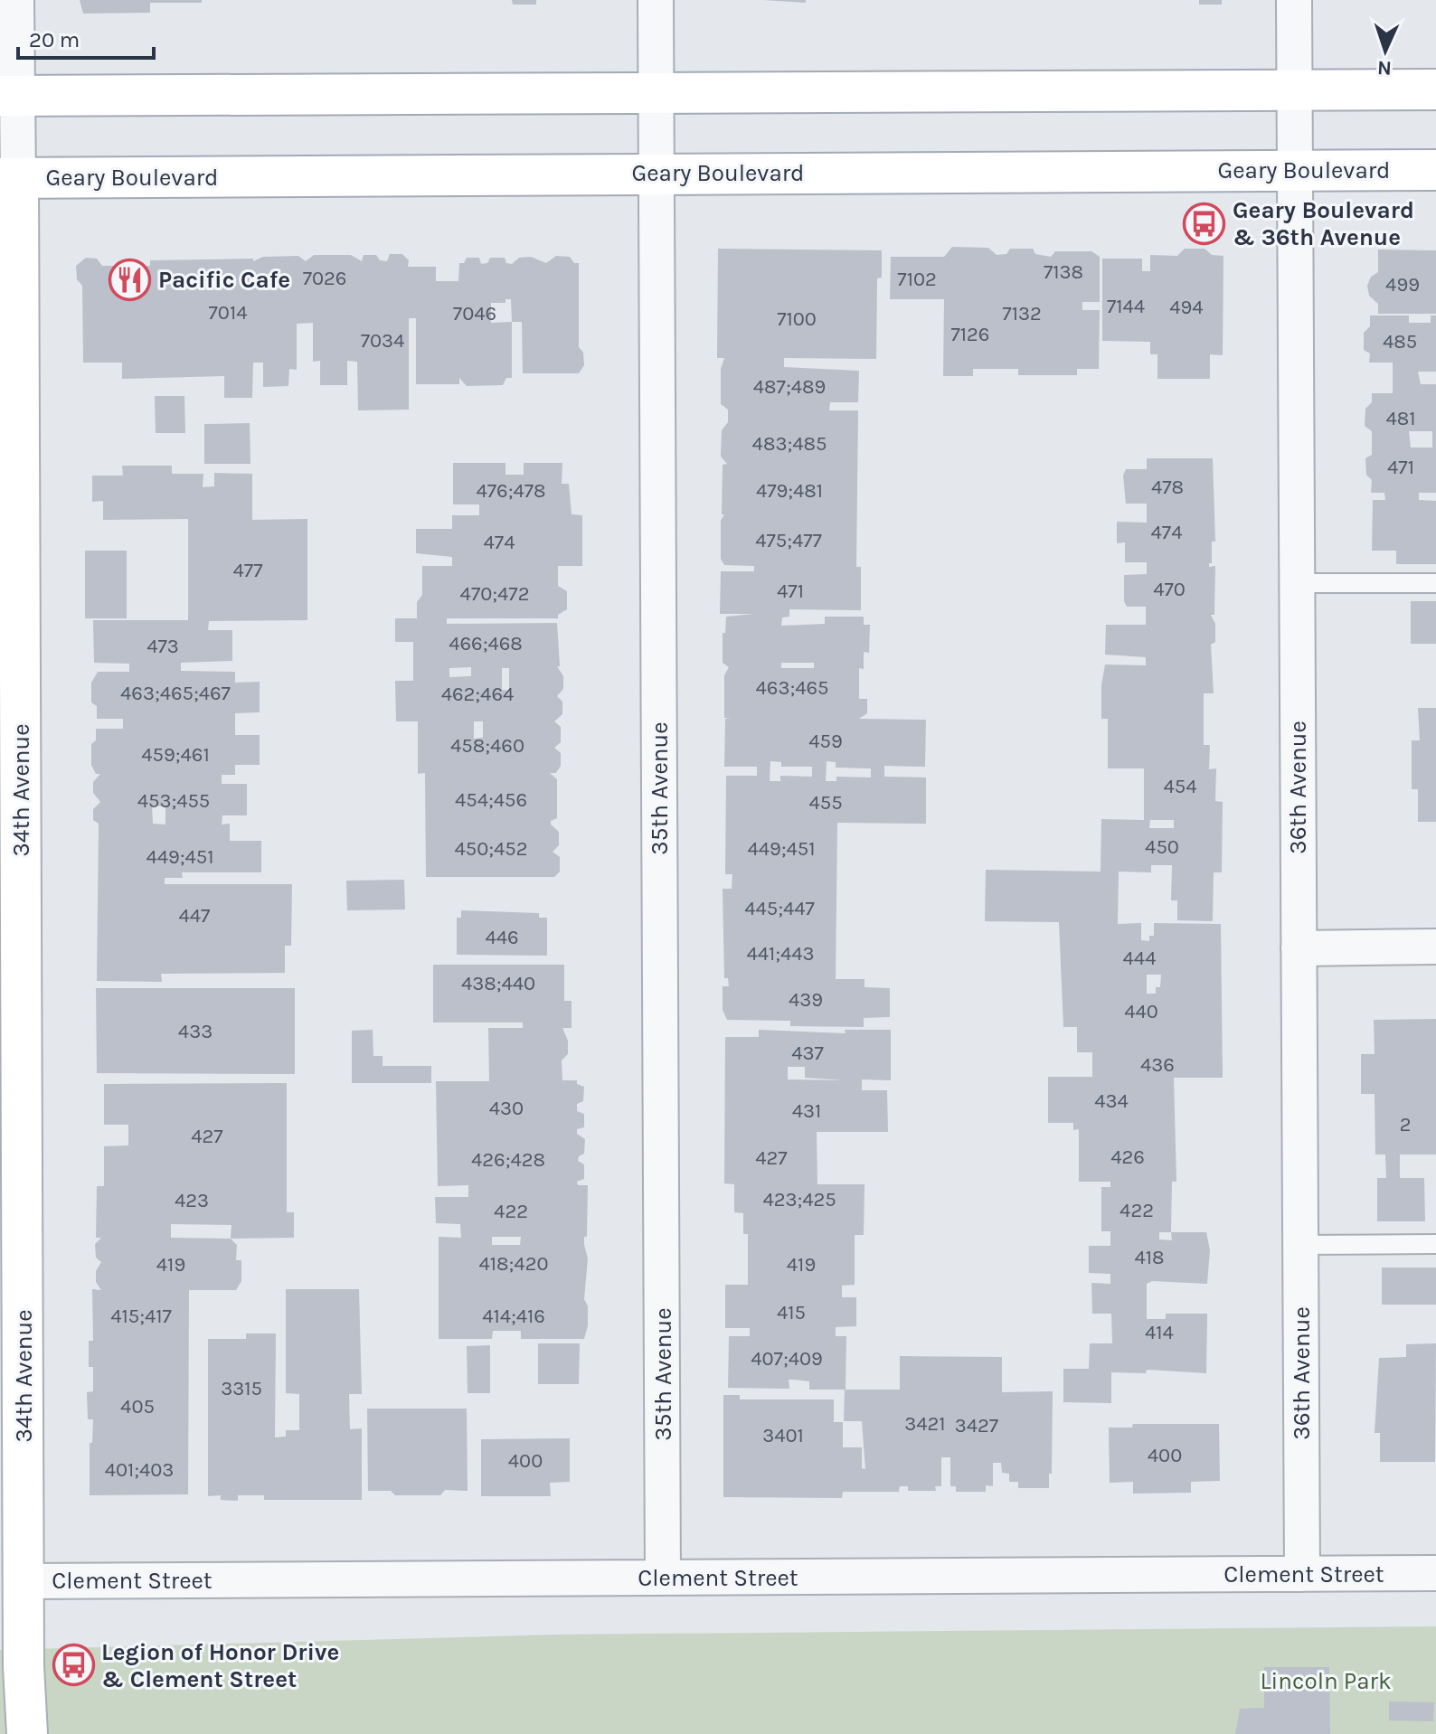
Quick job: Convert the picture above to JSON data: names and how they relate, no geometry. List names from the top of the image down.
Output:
{
  "streets": {
    "main road": ["Geary Boulevard", "34th Avenue"],
    "street": ["36th Avenue", "35th Avenue", "Clement Street"]
  },
  "crossings": [
    ["Geary Boulevard", "36th Avenue"],
    ["Geary Boulevard", "35th Avenue"],
    ["Geary Boulevard", "34th Avenue"],
    ["36th Avenue", "Clement Street"],
    ["35th Avenue", "Clement Street"],
    ["34th Avenue", "Clement Street"]
  ],
  "parks": ["Lincoln Park"],
  "places": {
    "bus stop": ["Geary Boulevard & 36th Avenue", "Legion of Honor Drive & Clement Street"],
    "restaurant": ["Pacific Cafe"]
  },
  "house_numbers": [
    "7138",
    "7026",
    "7102",
    "499",
    "7144",
    "494",
    "7014",
    "7046",
    "7132",
    "7100",
    "7126",
    "7034",
    "485",
    "487;489",
    "481",
    "483;485",
    "471",
    "478",
    "476;478",
    "479;481",
    "474",
    "475;477",
    "474",
    "477",
    "470",
    "471",
    "470;472",
    "466;468",
    "473",
    "463;465",
    "463;465;467",
    "462;464",
    "459",
    "458;460",
    "459;461",
    "454",
    "454;456",
    "453;455",
    "455",
    "450",
    "450;452",
    "449;451",
    "449;451",
    "445;447",
    "447",
    "446",
    "441;443",
    "444",
    "438;440",
    "439",
    "440",
    "433",
    "437",
    "436",
    "434",
    "430",
    "431",
    "2",
    "427",
    "426",
    "427",
    "426;428",
    "423;425",
    "423",
    "422",
    "422",
    "418",
    "418;420",
    "419",
    "419",
    "415",
    "415;417",
    "414;416",
    "414",
    "407;409",
    "3315",
    "405",
    "3421",
    "3427",
    "3401",
    "400",
    "400",
    "401;403"
  ],
  "scale_bar": "20 m",
  "north": "bottom"
}
